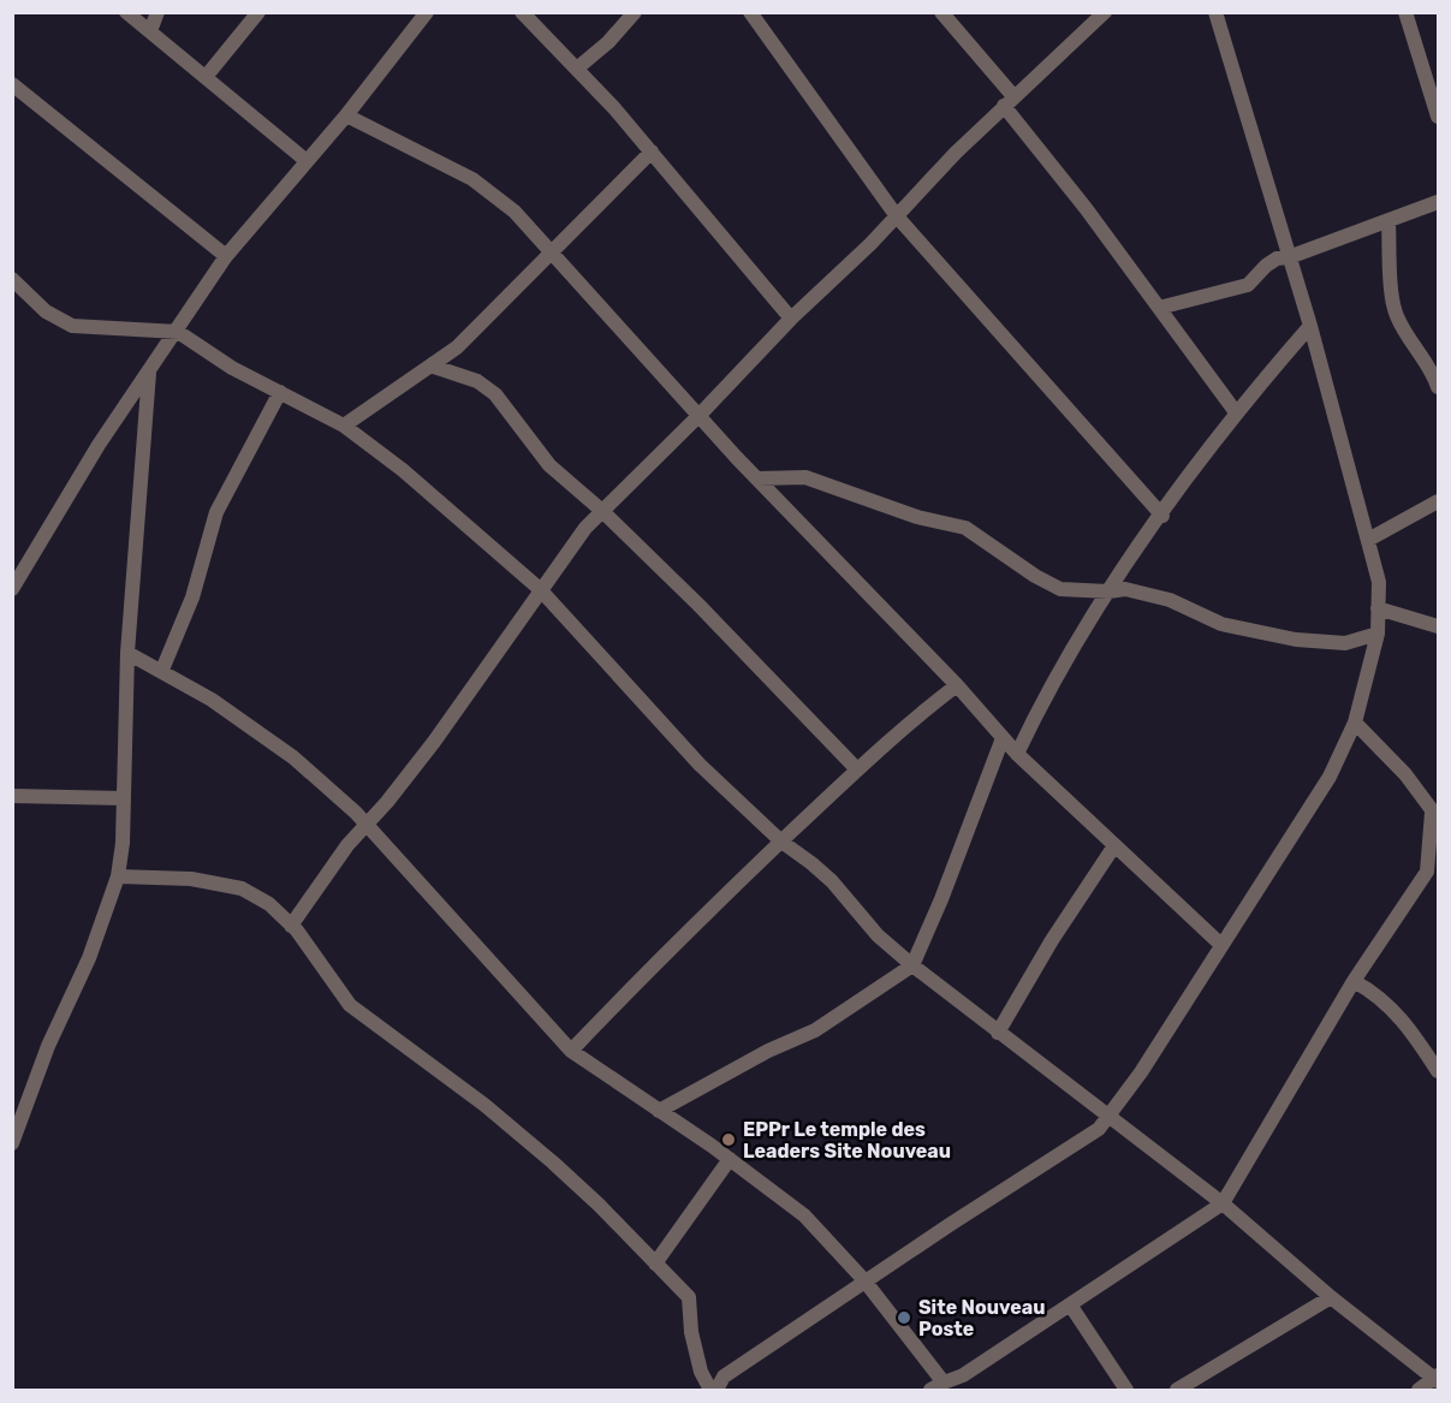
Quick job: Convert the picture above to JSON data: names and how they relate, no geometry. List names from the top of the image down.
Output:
{
  "places": ["EPPr Le temple des Leaders Site Nouveau", "Site Nouveau Poste"]
}
